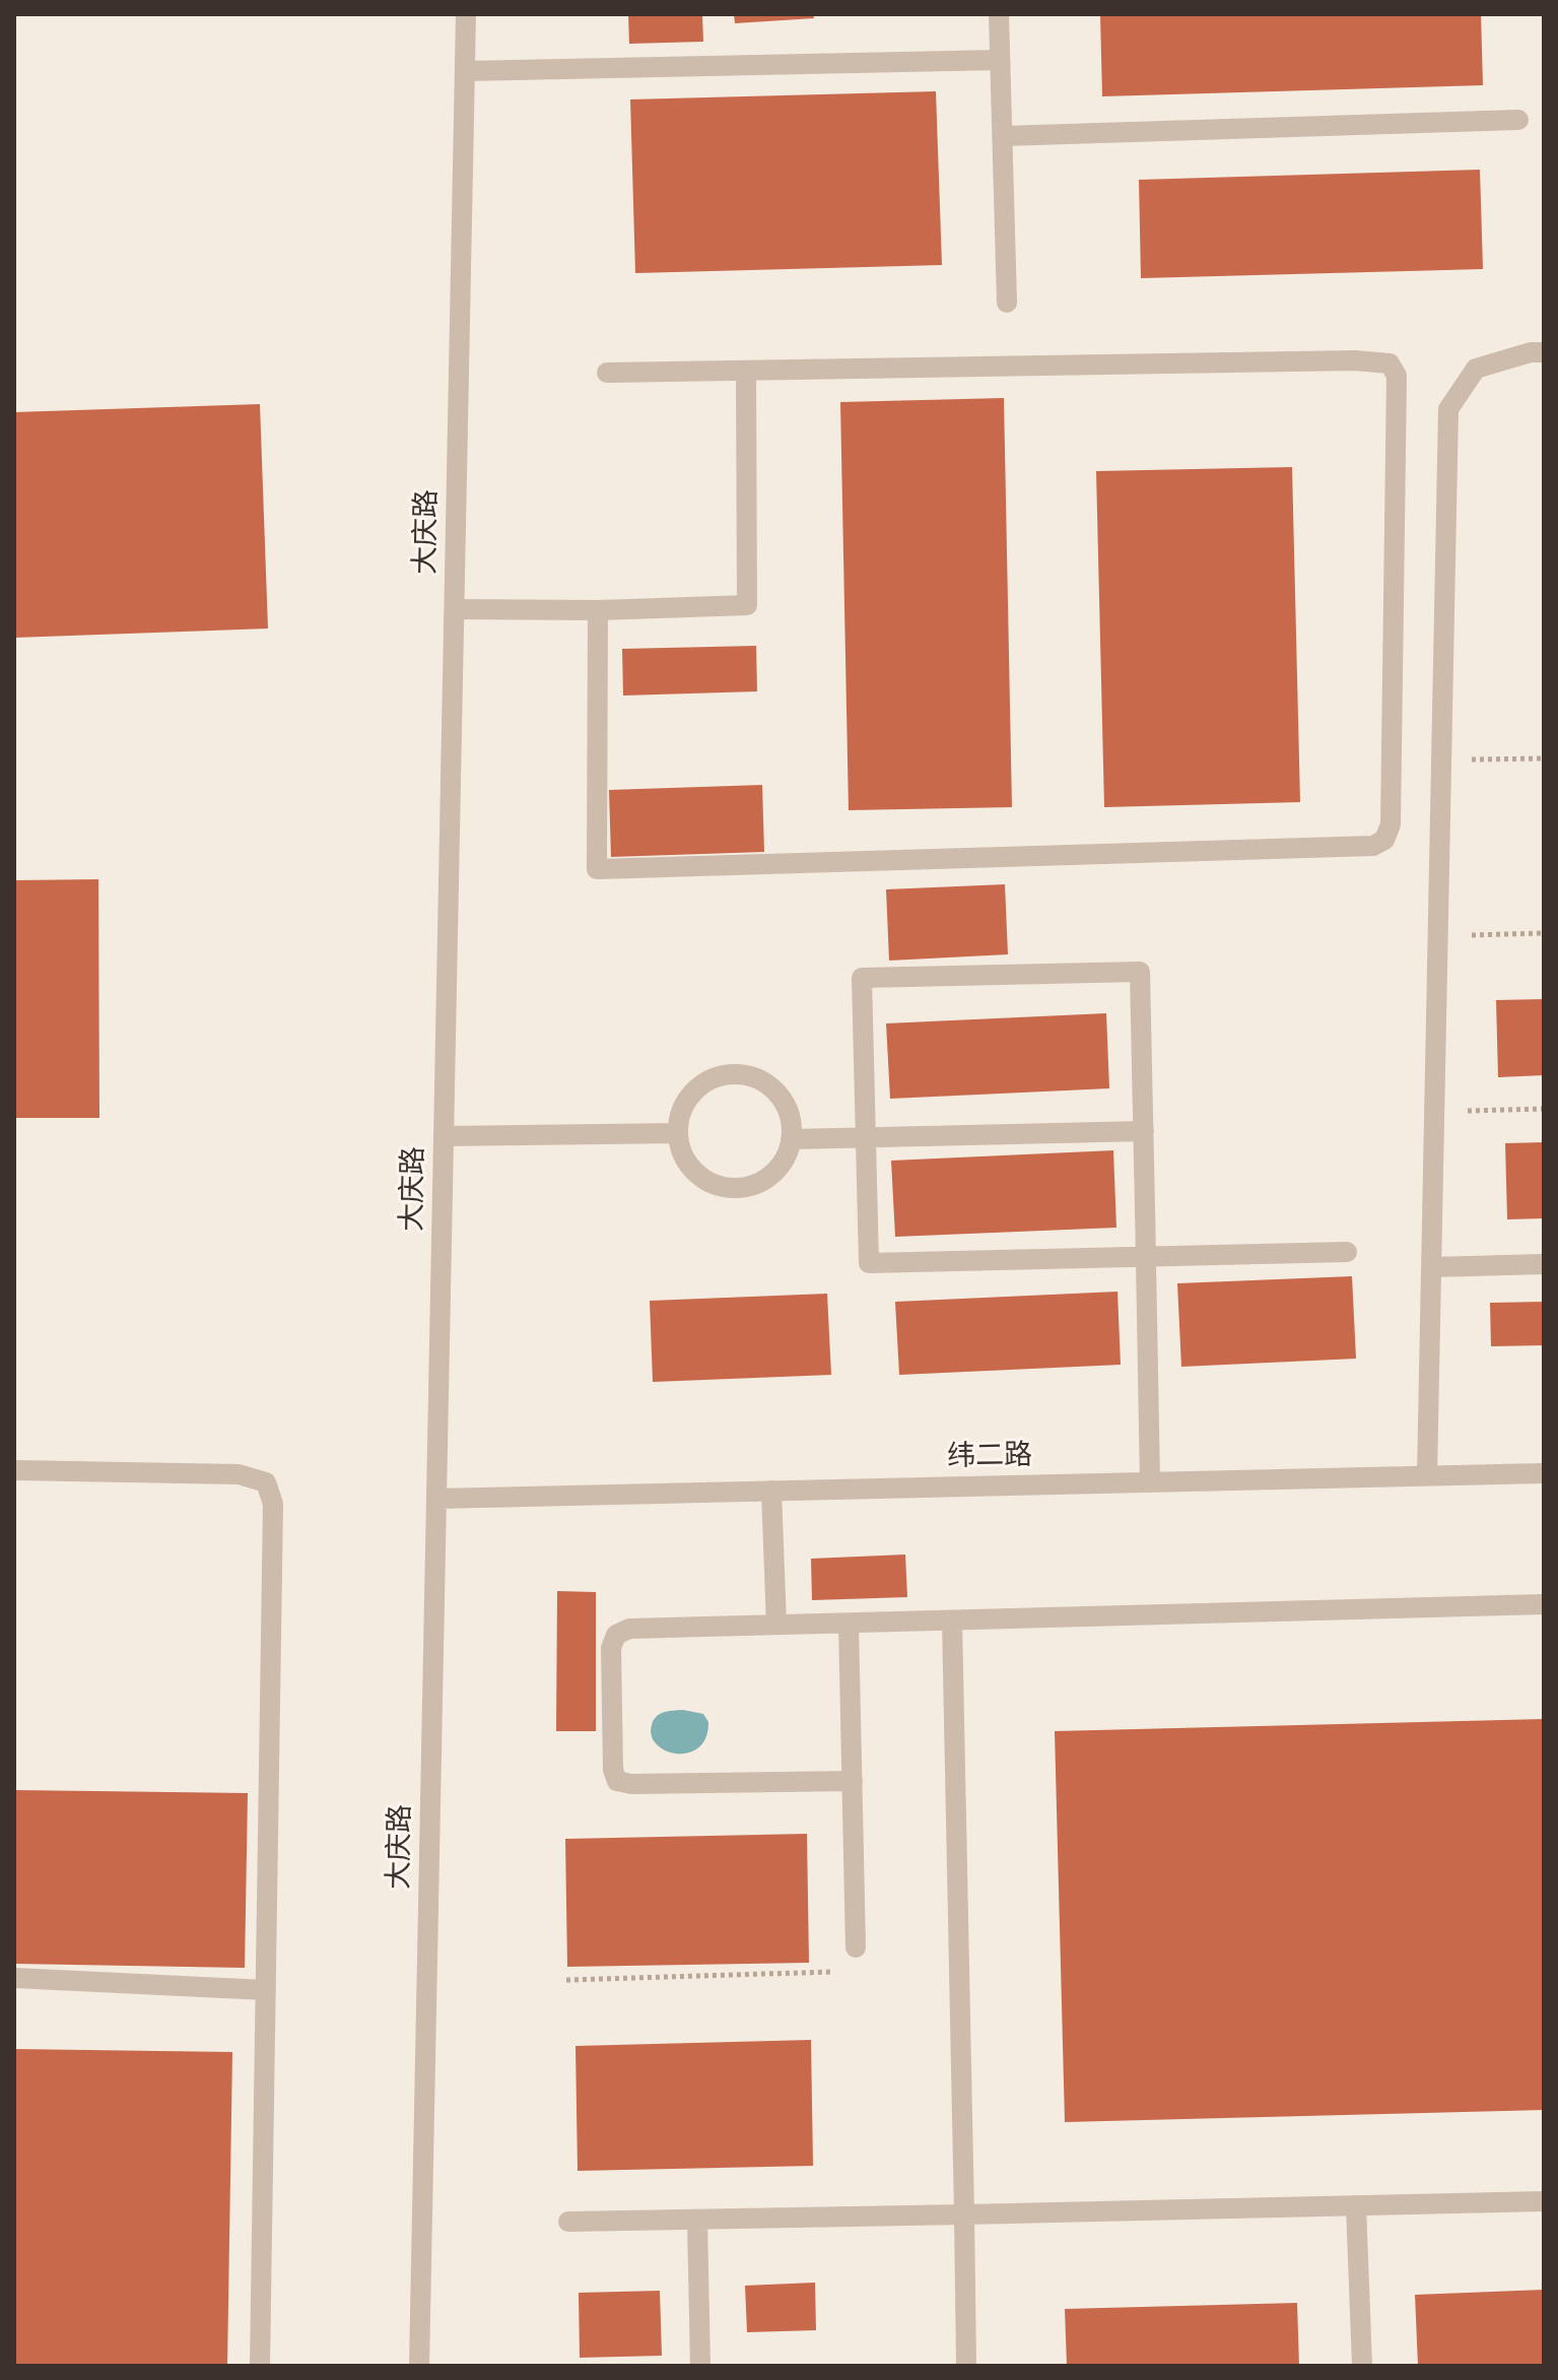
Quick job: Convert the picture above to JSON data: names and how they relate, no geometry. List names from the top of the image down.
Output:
{
  "streets": {
    "street": ["大庆路", "纬二路"]
  },
  "crossings": [
    ["大庆路", "纬二路"]
  ]
}
